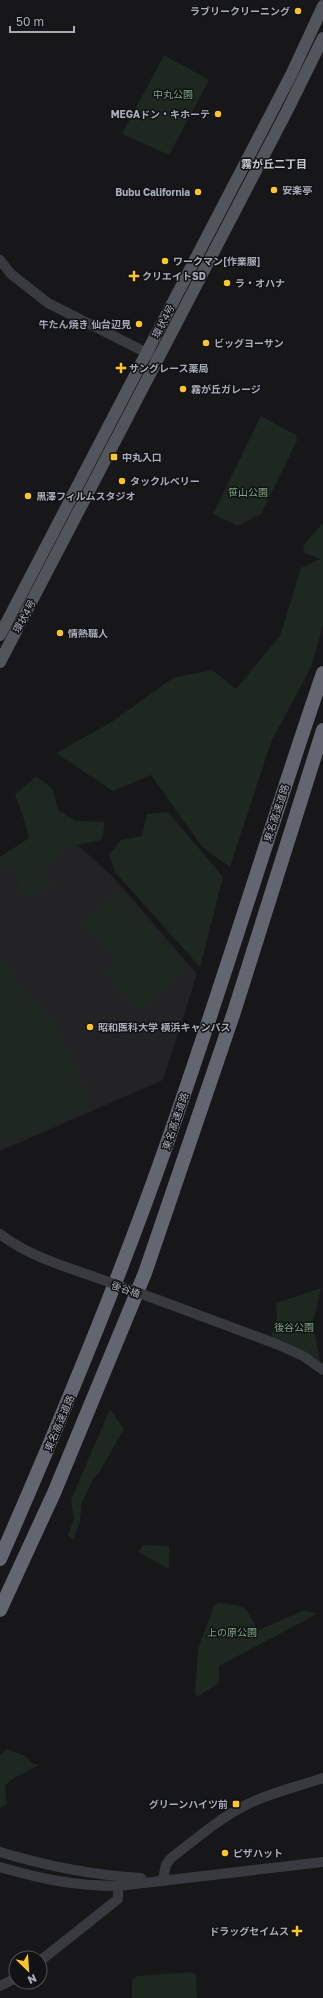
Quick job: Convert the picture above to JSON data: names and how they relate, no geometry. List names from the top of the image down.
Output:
{
  "streets": {
    "highway": ["東名高速道路"],
    "main road": ["環状4号"],
    "street": ["後谷橋"]
  },
  "districts": ["霧が丘二丁目"],
  "parks": [
    "中丸公園",
    "笹山公園",
    "後谷公園",
    "上の原公園"
  ],
  "places": {
    "other": [
      "ラブリークリーニング",
      "MEGAドン・キホーテ",
      "安楽亭",
      "Bubu California",
      "ワークマン[作業服]",
      "ラ・オハナ",
      "牛たん焼き 仙台辺見",
      "ビッグヨーサン",
      "霧が丘ガレージ",
      "タックルベリー",
      "黒澤フィルムスタジオ",
      "情熱職人",
      "昭和医科大学 横浜キャンパス",
      "ピザハット"
    ],
    "health": ["クリエイトSD", "サングレース薬局", "ドラッグセイムス"],
    "transit": ["中丸入口", "グリーンハイツ前"]
  },
  "scale_bar": "50 m",
  "north": "bottom right"
}
